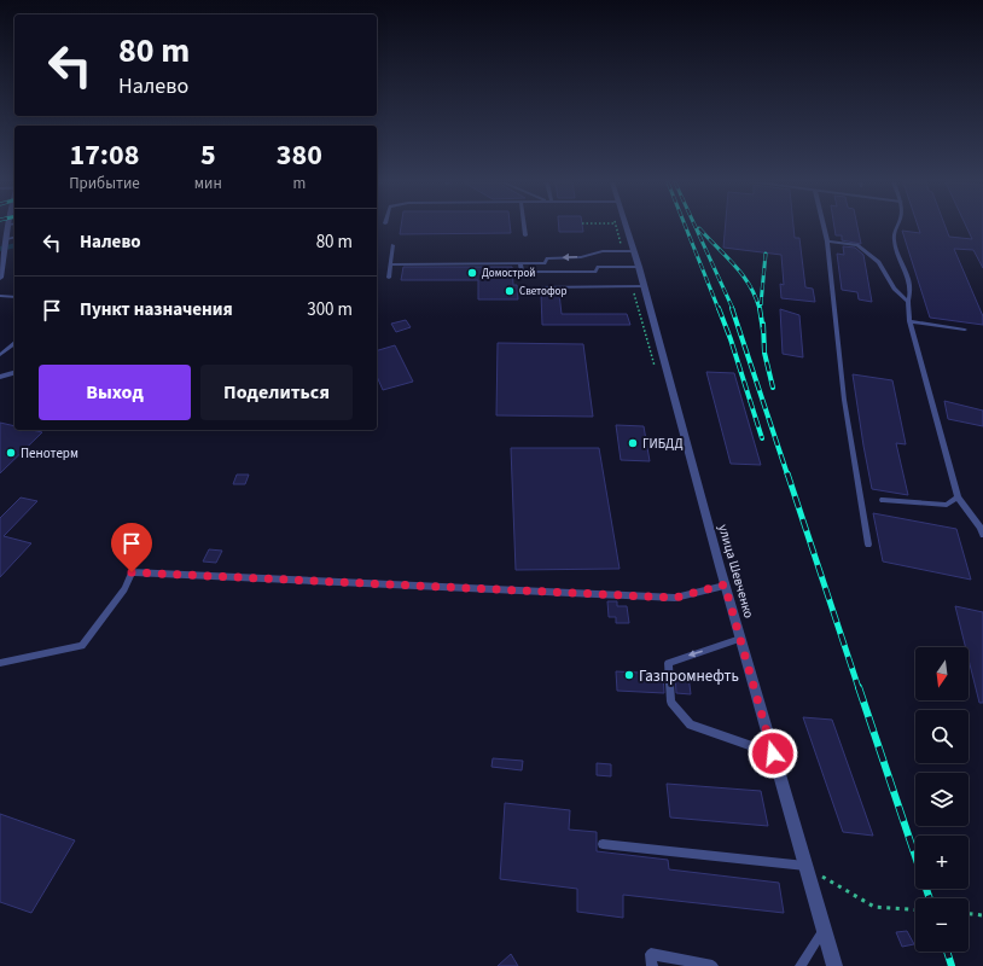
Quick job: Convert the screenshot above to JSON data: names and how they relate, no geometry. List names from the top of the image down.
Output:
{
  "streets": {
    "street": ["улица Шевченко"]
  },
  "places": [
    "Домострой",
    "Светофор",
    "ГИБДД",
    "Пенотерм",
    "Газпромнефть"
  ],
  "north": "bottom",
  "page": {
    "turn": ["80 m", "Налево"],
    "eta": [
      "17:08",
      "Прибытие",
      "5",
      "мин",
      "380",
      "m"
    ],
    "list": [
      {
        "name": "Налево",
        "value": "80 m"
      },
      {
        "name": "Пункт назначения",
        "value": "300 m"
      }
    ],
    "buttons": ["Выход", "Поделиться"],
    "map_buttons": ["+", "−"]
  }
}
